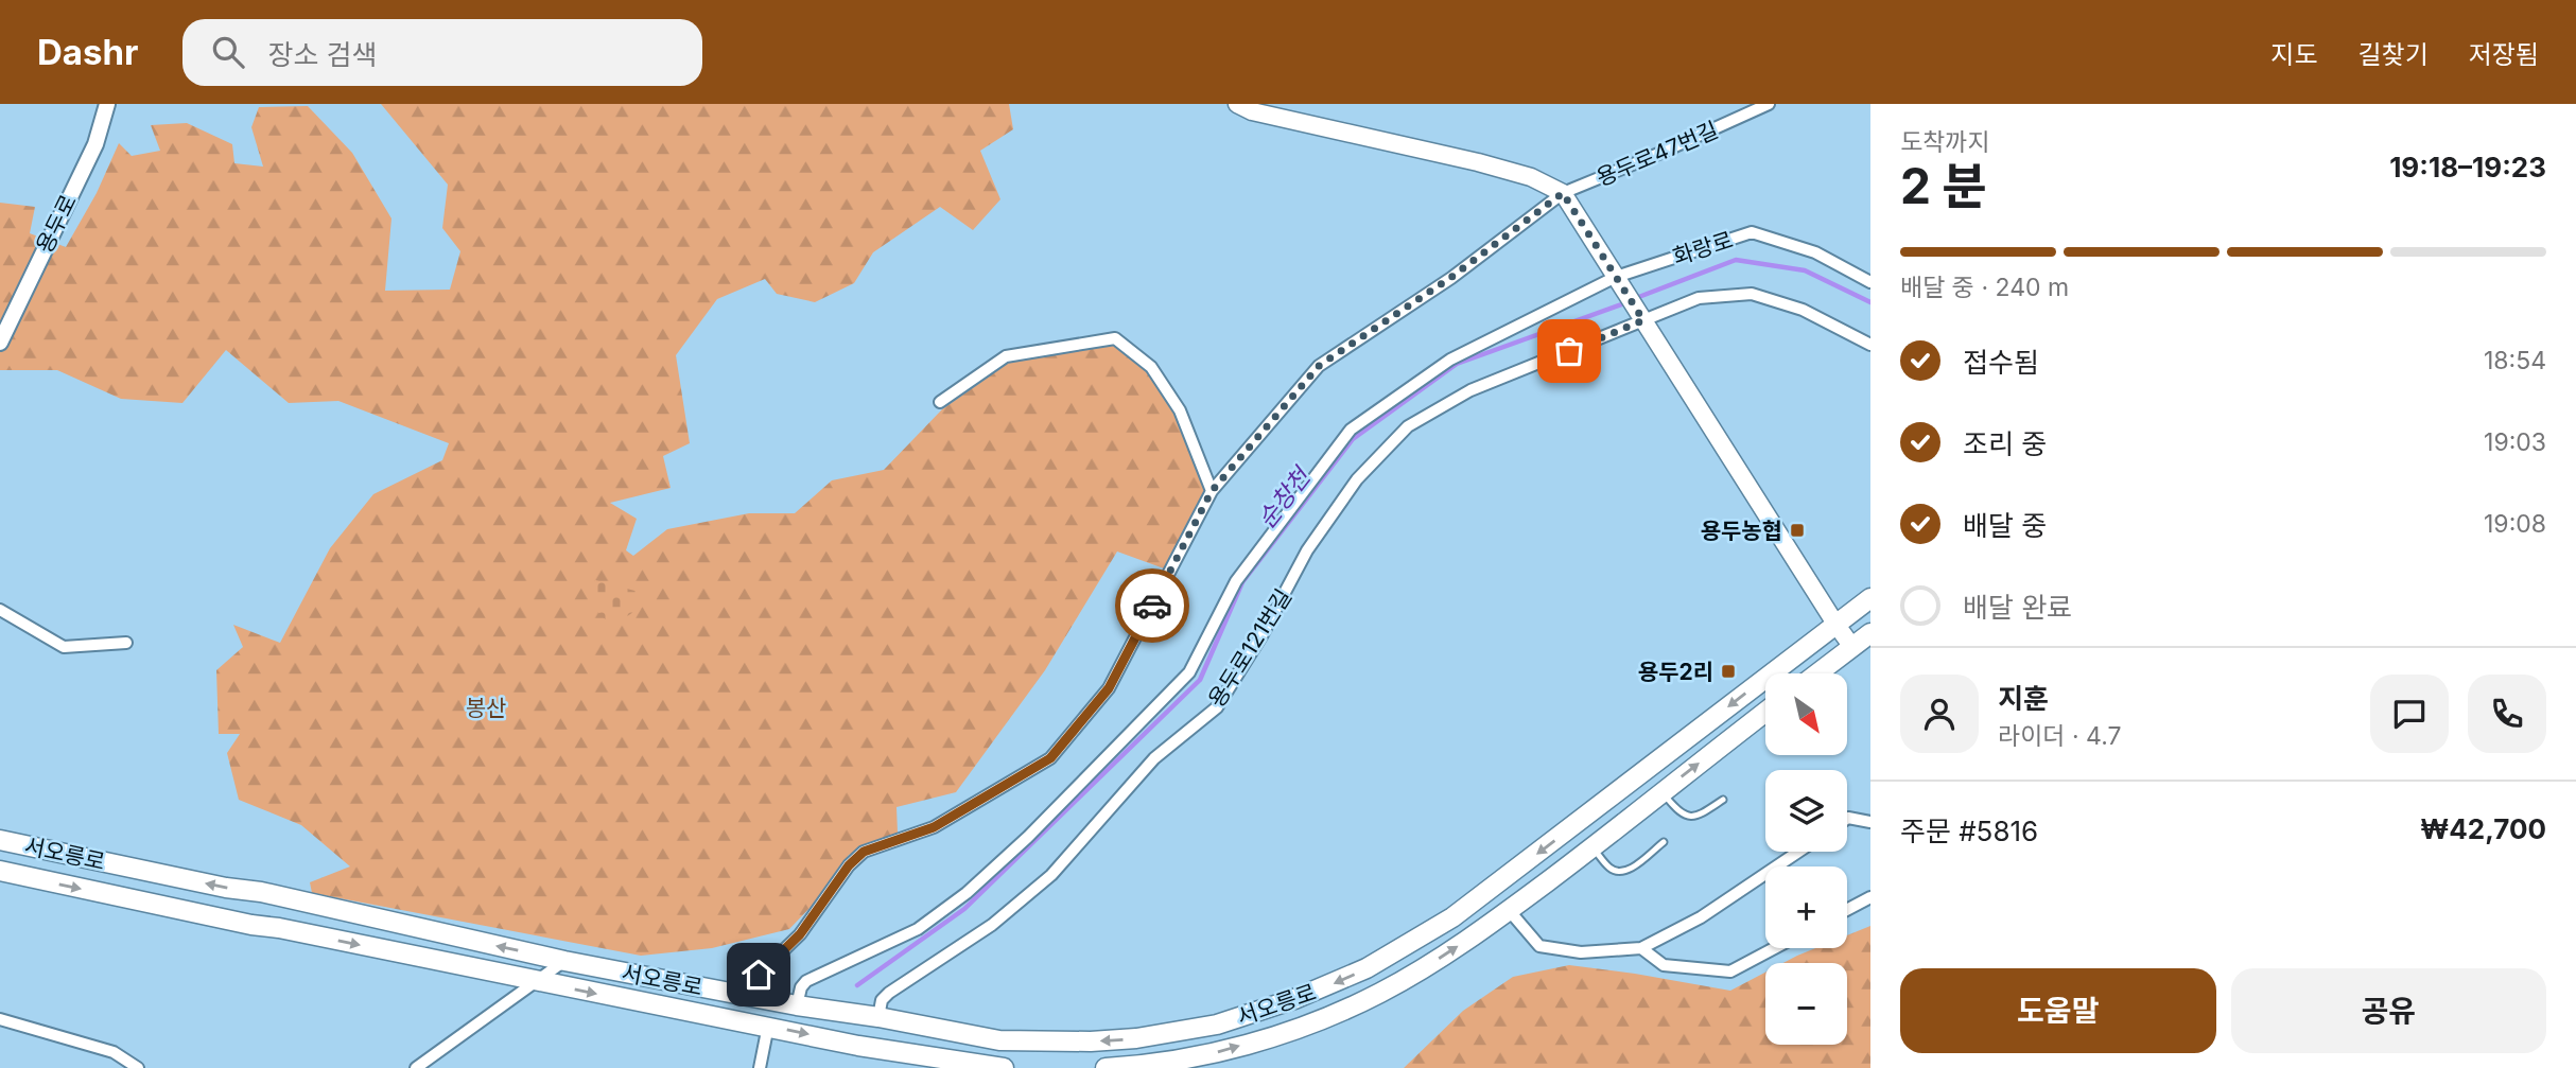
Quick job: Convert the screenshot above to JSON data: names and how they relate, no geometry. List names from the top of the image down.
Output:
{
  "streets": {
    "main road": ["서오릉로"],
    "street": [
      "용두로47번길",
      "용두로",
      "화랑로",
      "용두로121번길"
    ]
  },
  "crossings": [
    ["용두로47번길", "서오릉로"],
    ["화랑로", "서오릉로"],
    ["용두로121번길", "서오릉로"]
  ],
  "water": ["순창천"],
  "parks": ["봉산"],
  "places": {
    "transit": ["용두농협", "용두2리"]
  },
  "north": "bottom right",
  "page": {
    "header": "Dashr",
    "search": "장소 검색",
    "nav": ["지도", "길찾기", "저장됨"],
    "heading": ["2 분", "도착까지", "19:18–19:23"],
    "panel": [
      "지훈",
      "라이더 · 4.7",
      "주문 #5816",
      "₩42,700"
    ],
    "bar": "배달 중 · 240 m",
    "list": [
      ["접수됨", "18:54"],
      ["조리 중", "19:03"],
      ["배달 중", "19:08"],
      "배달 완료"
    ],
    "map_buttons": ["+", "−"],
    "buttons": ["도움말", "공유"]
  }
}
